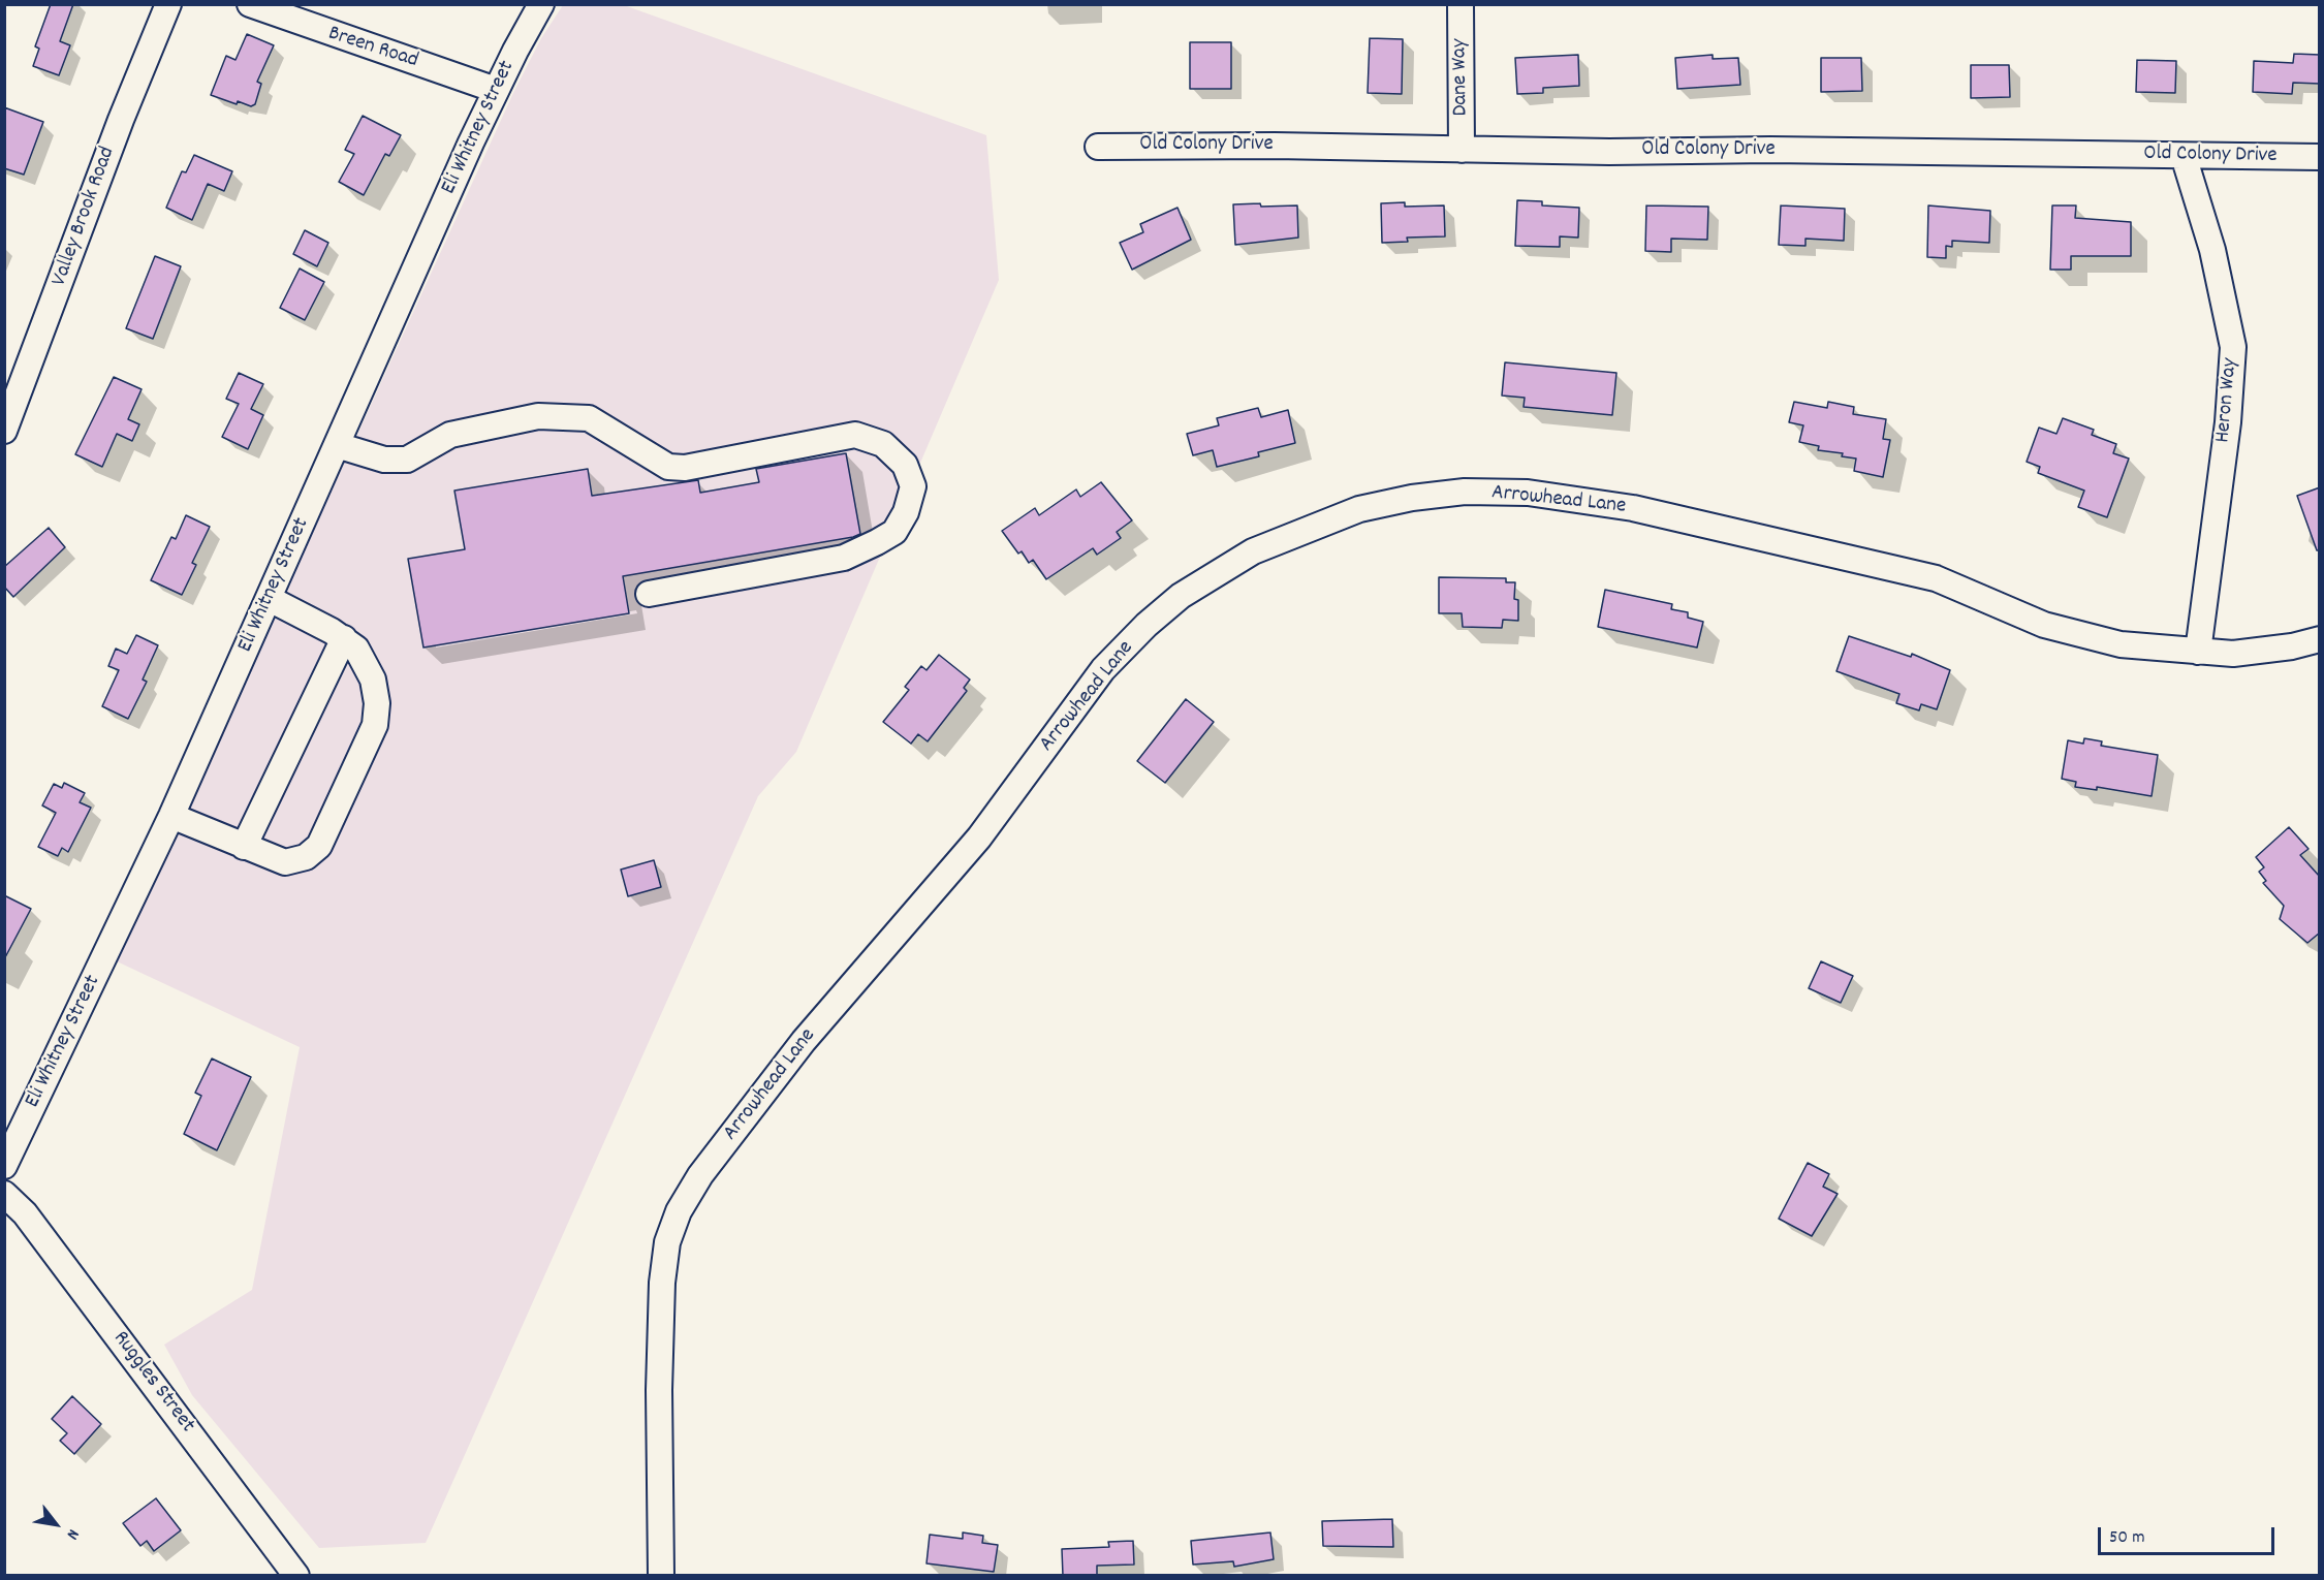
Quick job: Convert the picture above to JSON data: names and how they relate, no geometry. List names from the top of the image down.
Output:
{
  "streets": {
    "street": [
      "Breen Road",
      "Dane Way",
      "Eli Whitney Street",
      "Old Colony Drive",
      "Valley Brook Road",
      "Heron Way",
      "Arrowhead Lane",
      "Ruggles Street"
    ]
  },
  "crossings": [
    ["Breen Road", "Eli Whitney Street"],
    ["Dane Way", "Old Colony Drive"],
    ["Old Colony Drive", "Heron Way"],
    ["Heron Way", "Arrowhead Lane"]
  ],
  "scale_bar": "50 m",
  "north": "bottom right"
}
